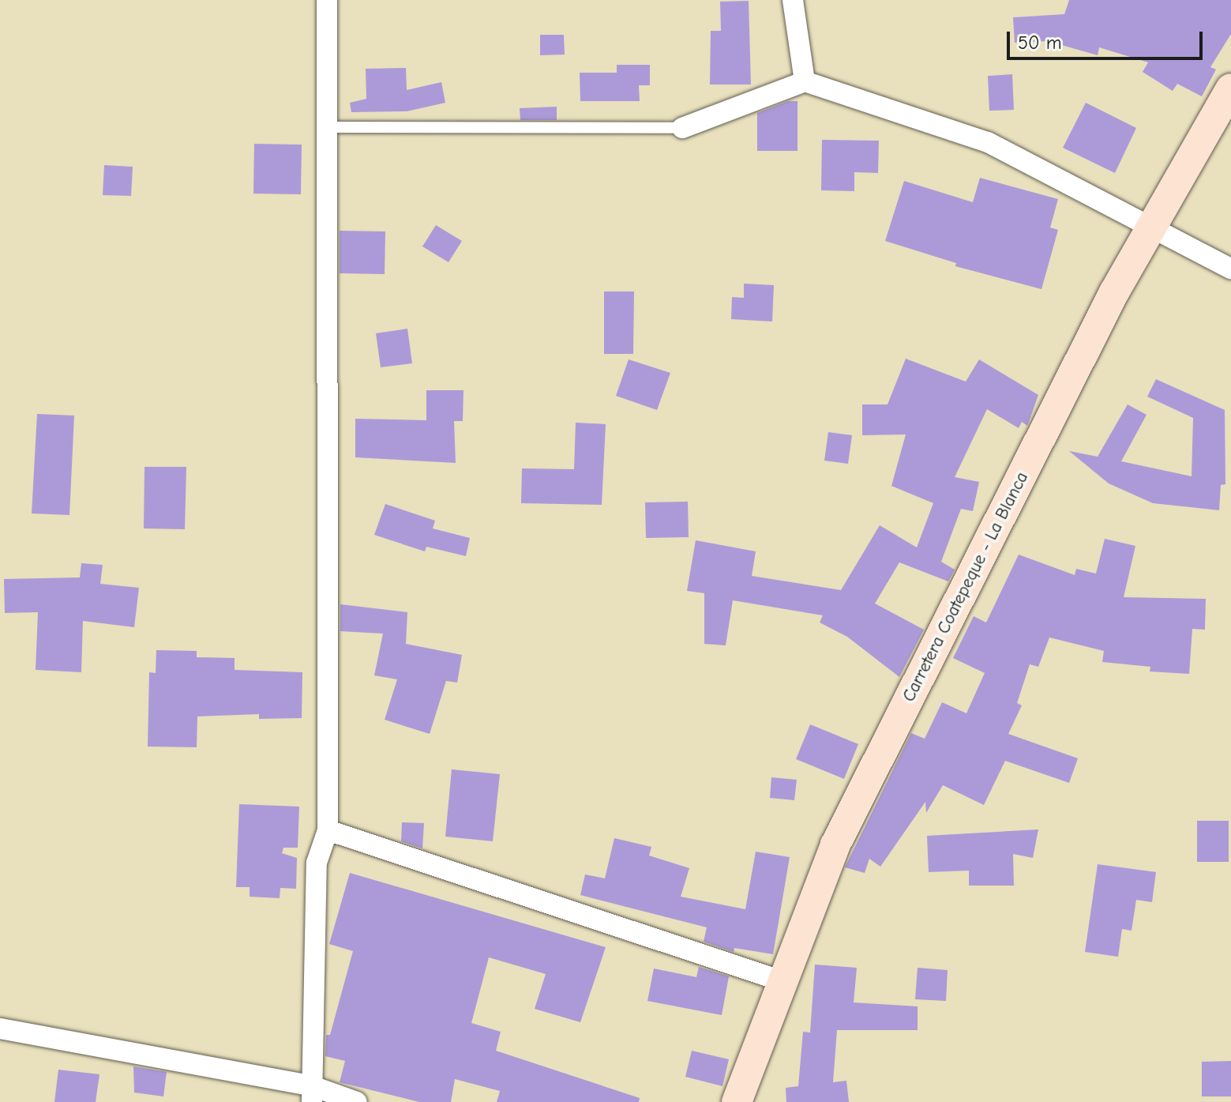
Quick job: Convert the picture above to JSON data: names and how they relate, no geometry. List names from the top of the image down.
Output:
{
  "streets": {
    "main road": ["Carretera Coatepeque - La Blanca"]
  },
  "scale_bar": "50 m"
}
